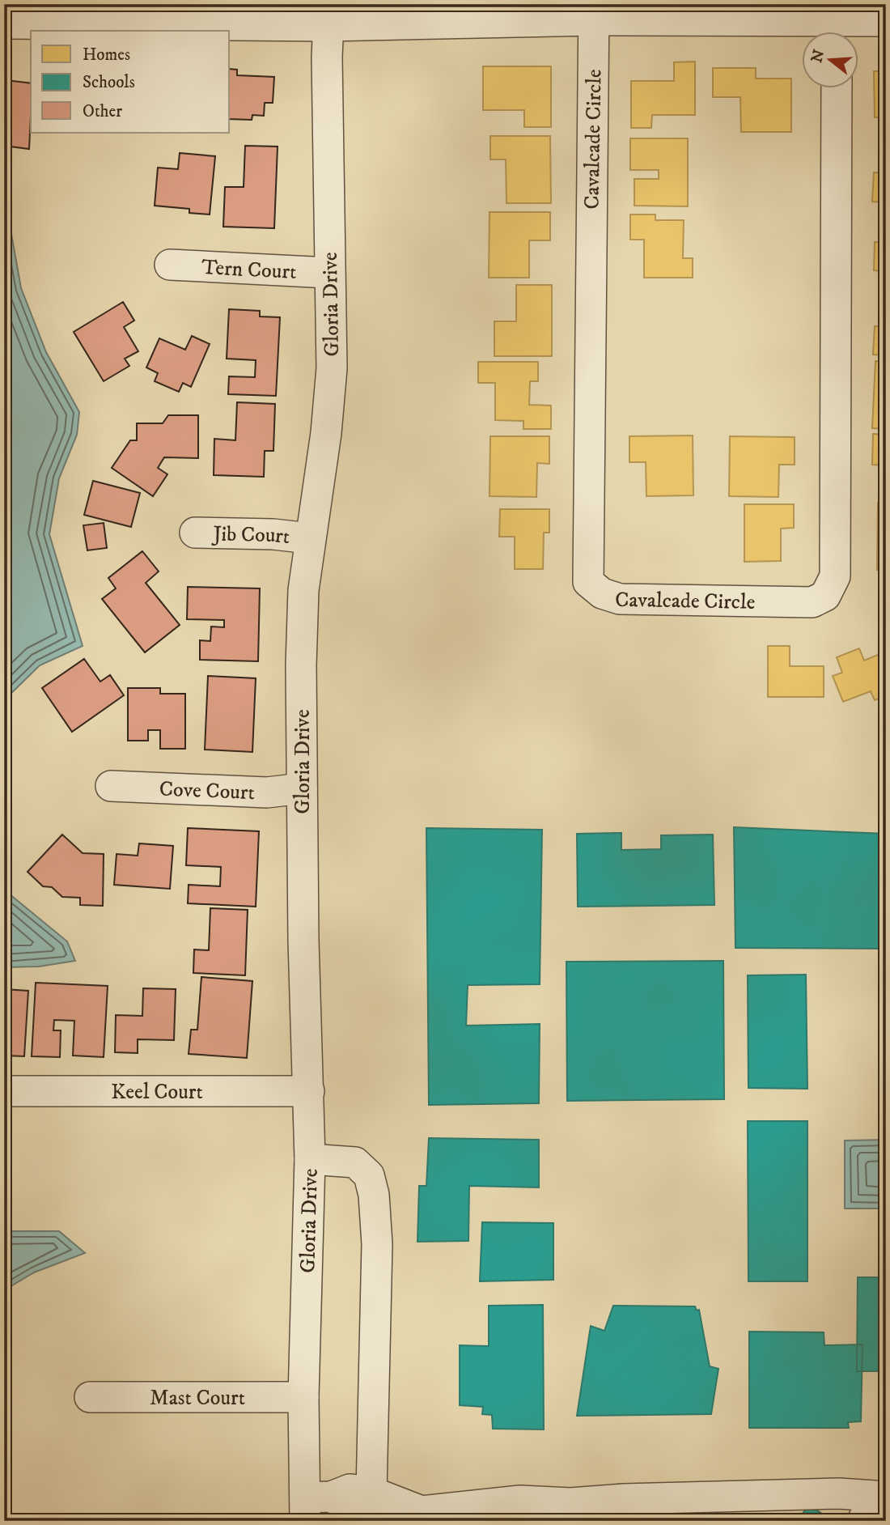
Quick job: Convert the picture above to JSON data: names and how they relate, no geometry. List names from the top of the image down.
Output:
{
  "streets": {
    "street": [
      "Cavalcade Circle",
      "Tern Court",
      "Gloria Drive",
      "Jib Court",
      "Cove Court",
      "Keel Court",
      "Mast Court"
    ]
  },
  "crossings": [
    ["Tern Court", "Gloria Drive"],
    ["Gloria Drive", "Jib Court"],
    ["Gloria Drive", "Cove Court"],
    ["Gloria Drive", "Keel Court"],
    ["Gloria Drive", "Mast Court"]
  ],
  "legend": ["Homes", "Schools", "Other"],
  "north": "left"
}
